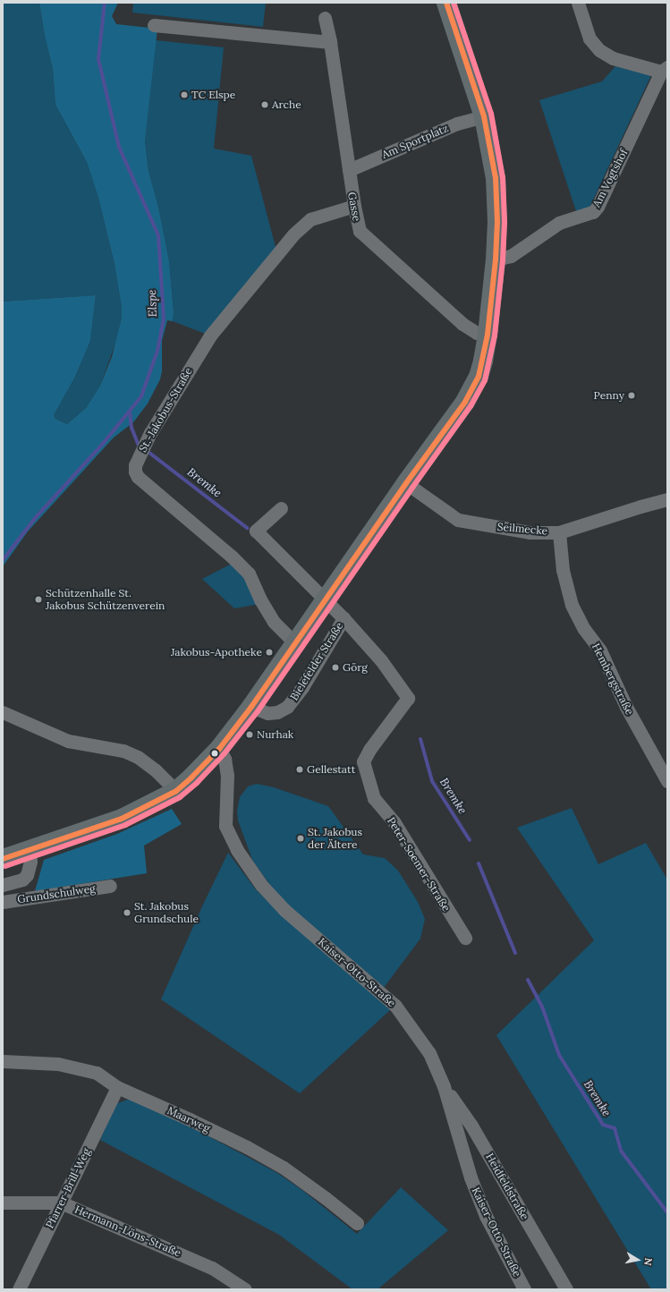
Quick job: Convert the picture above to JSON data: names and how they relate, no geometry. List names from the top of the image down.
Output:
{
  "streets": {
    "street": [
      "Am Sportplatz",
      "Am Vogtshof",
      "Gasse",
      "St.-Jakobus-Straße",
      "Seilmecke",
      "Bielefelder Straße",
      "Hembergstraße",
      "Peter-Soemer-Straße",
      "Grundschulweg",
      "Kaiser-Otto-Straße",
      "Maarweg",
      "Heidfeldstraße",
      "Pfarrer-Brill-Weg",
      "Hermann-Löns-Straße"
    ]
  },
  "crossings": [
    ["Am Sportplatz", "Gasse"],
    ["Gasse", "St.-Jakobus-Straße"],
    ["Seilmecke", "Hembergstraße"],
    ["Bielefelder Straße", "Peter-Soemer-Straße"],
    ["Kaiser-Otto-Straße", "Heidfeldstraße"],
    ["Maarweg", "Pfarrer-Brill-Weg"],
    ["Pfarrer-Brill-Weg", "Hermann-Löns-Straße"]
  ],
  "water": ["Elspe", "Bremke"],
  "places": [
    "TC Elspe",
    "Arche",
    "Penny",
    "Schützenhalle St. Jakobus Schützenverein",
    "Jakobus-Apotheke",
    "Görg",
    "Nurhak",
    "Gellestatt",
    "St. Jakobus der Ältere",
    "St. Jakobus Grundschule"
  ],
  "north": "right"
}
